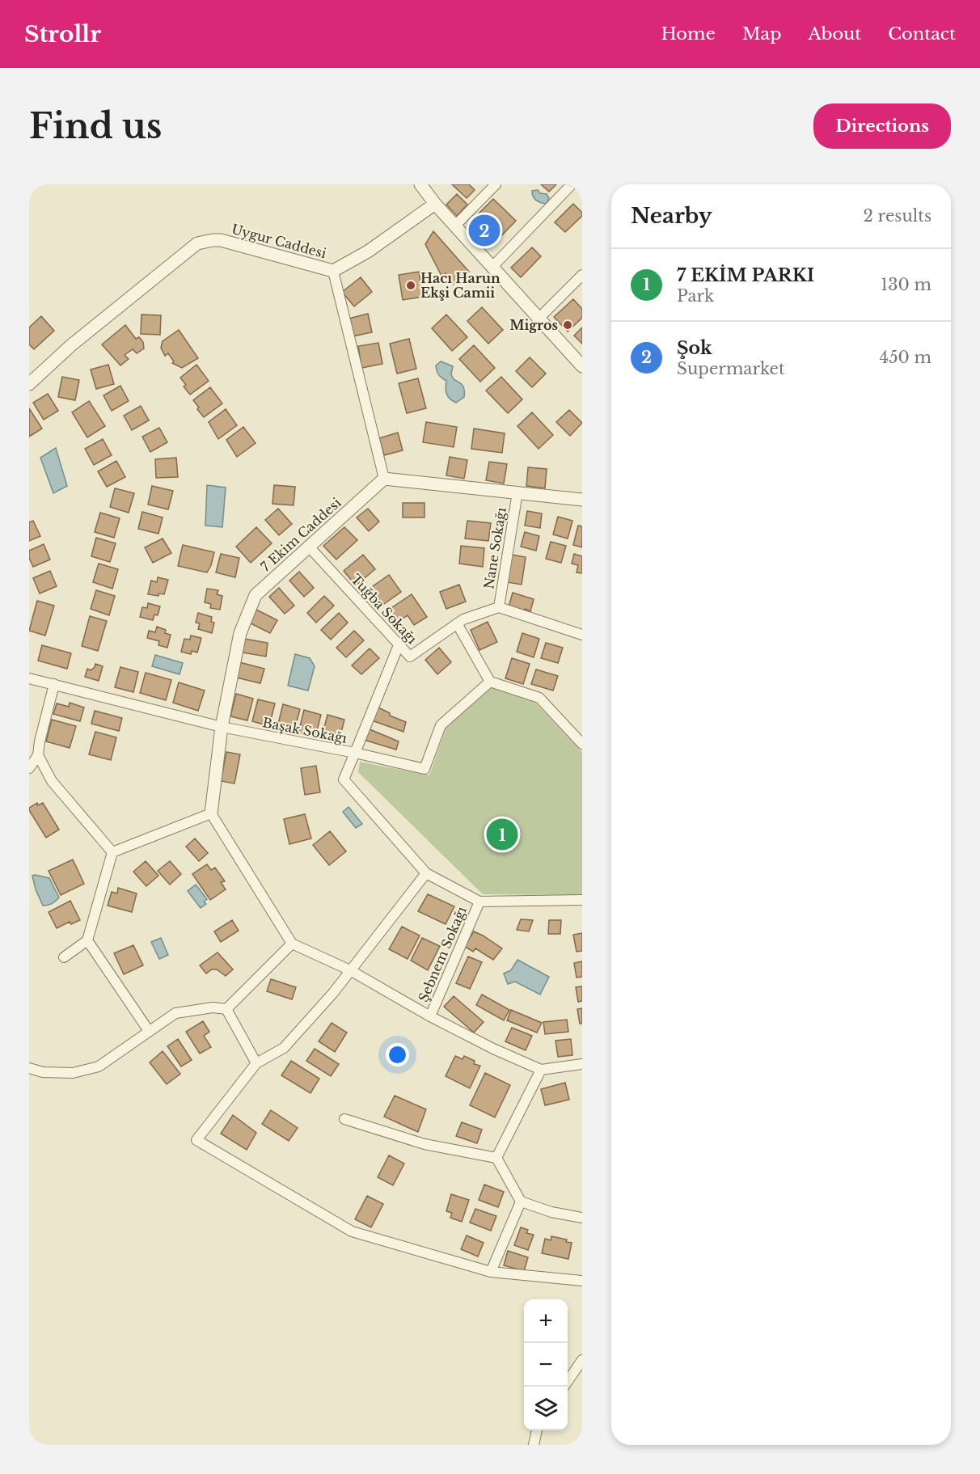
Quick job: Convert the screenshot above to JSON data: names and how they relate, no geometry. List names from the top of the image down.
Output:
{
  "streets": {
    "street": [
      "Uygur Caddesi",
      "7 Ekim Caddesi",
      "Nane Sokağı",
      "Tuğba Sokağı",
      "Başak Sokağı",
      "Şebnem Sokağı"
    ]
  },
  "crossings": [
    ["7 Ekim Caddesi", "Tuğba Sokağı"],
    ["7 Ekim Caddesi", "Başak Sokağı"],
    ["Nane Sokağı", "Tuğba Sokağı"],
    ["Tuğba Sokağı", "Başak Sokağı"]
  ],
  "places": ["Hacı Harun Ekşi Camii", "Migros"],
  "page": {
    "header": "Strollr",
    "nav": [
      "Home",
      "Map",
      "About",
      "Contact"
    ],
    "buttons": "Directions",
    "title": "Find us",
    "heading": ["Nearby", "2 results"],
    "pins": ["2", "1"],
    "list": [
      {
        "mark": "1",
        "name": "7 EKİM PARKI",
        "note": "Park",
        "value": "130 m"
      },
      {
        "mark": "2",
        "name": "Şok",
        "note": "Supermarket",
        "value": "450 m"
      }
    ],
    "map_buttons": ["+", "−"]
  }
}
